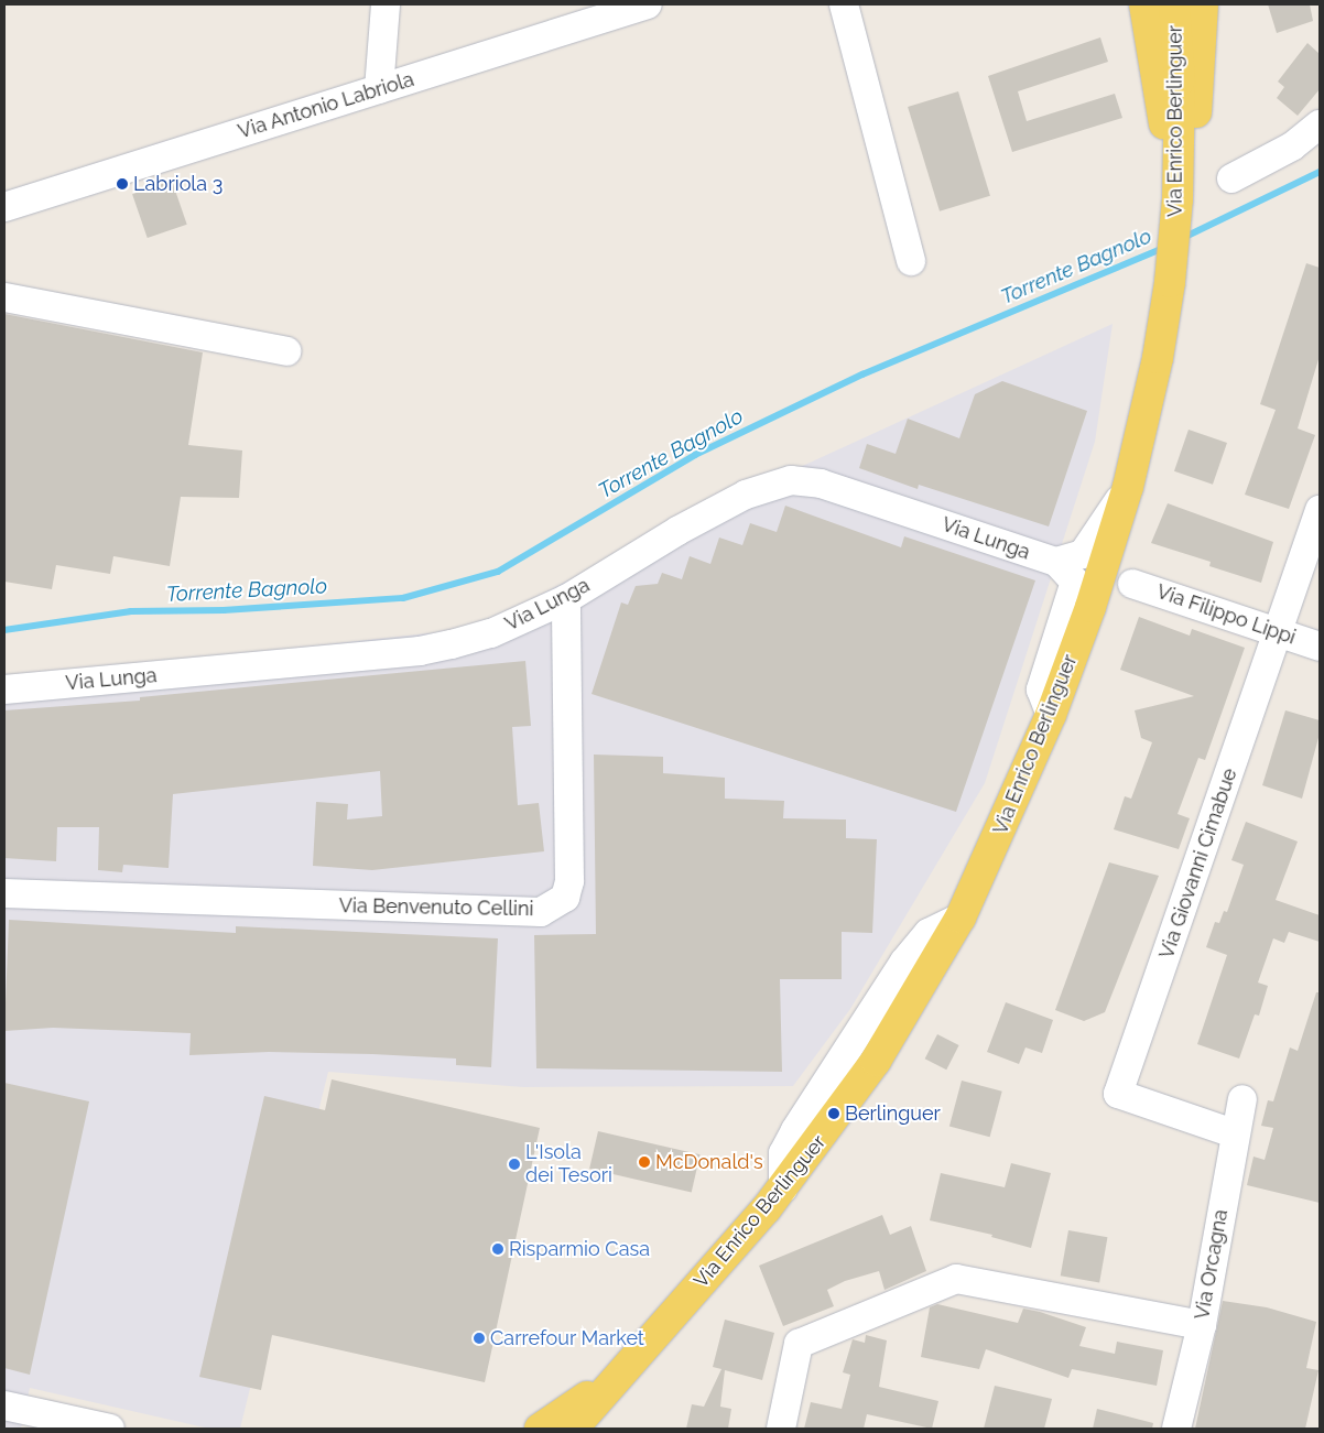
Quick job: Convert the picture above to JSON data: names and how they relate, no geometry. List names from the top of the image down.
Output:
{
  "streets": {
    "main road": ["Via Enrico Berlinguer"],
    "street": [
      "Via Antonio Labriola",
      "Via Lunga",
      "Via Filippo Lippi",
      "Via Giovanni Cimabue",
      "Via Benvenuto Cellini",
      "Via Orcagna"
    ]
  },
  "crossings": [
    ["Via Lunga", "Via Benvenuto Cellini"],
    ["Via Filippo Lippi", "Via Giovanni Cimabue"],
    ["Via Giovanni Cimabue", "Via Orcagna"]
  ],
  "water": ["Torrente Bagnolo"],
  "places": [
    "Labriola 3",
    "Berlinguer",
    "McDonald's",
    "L'Isola dei Tesori",
    "Risparmio Casa",
    "Carrefour Market"
  ]
}
